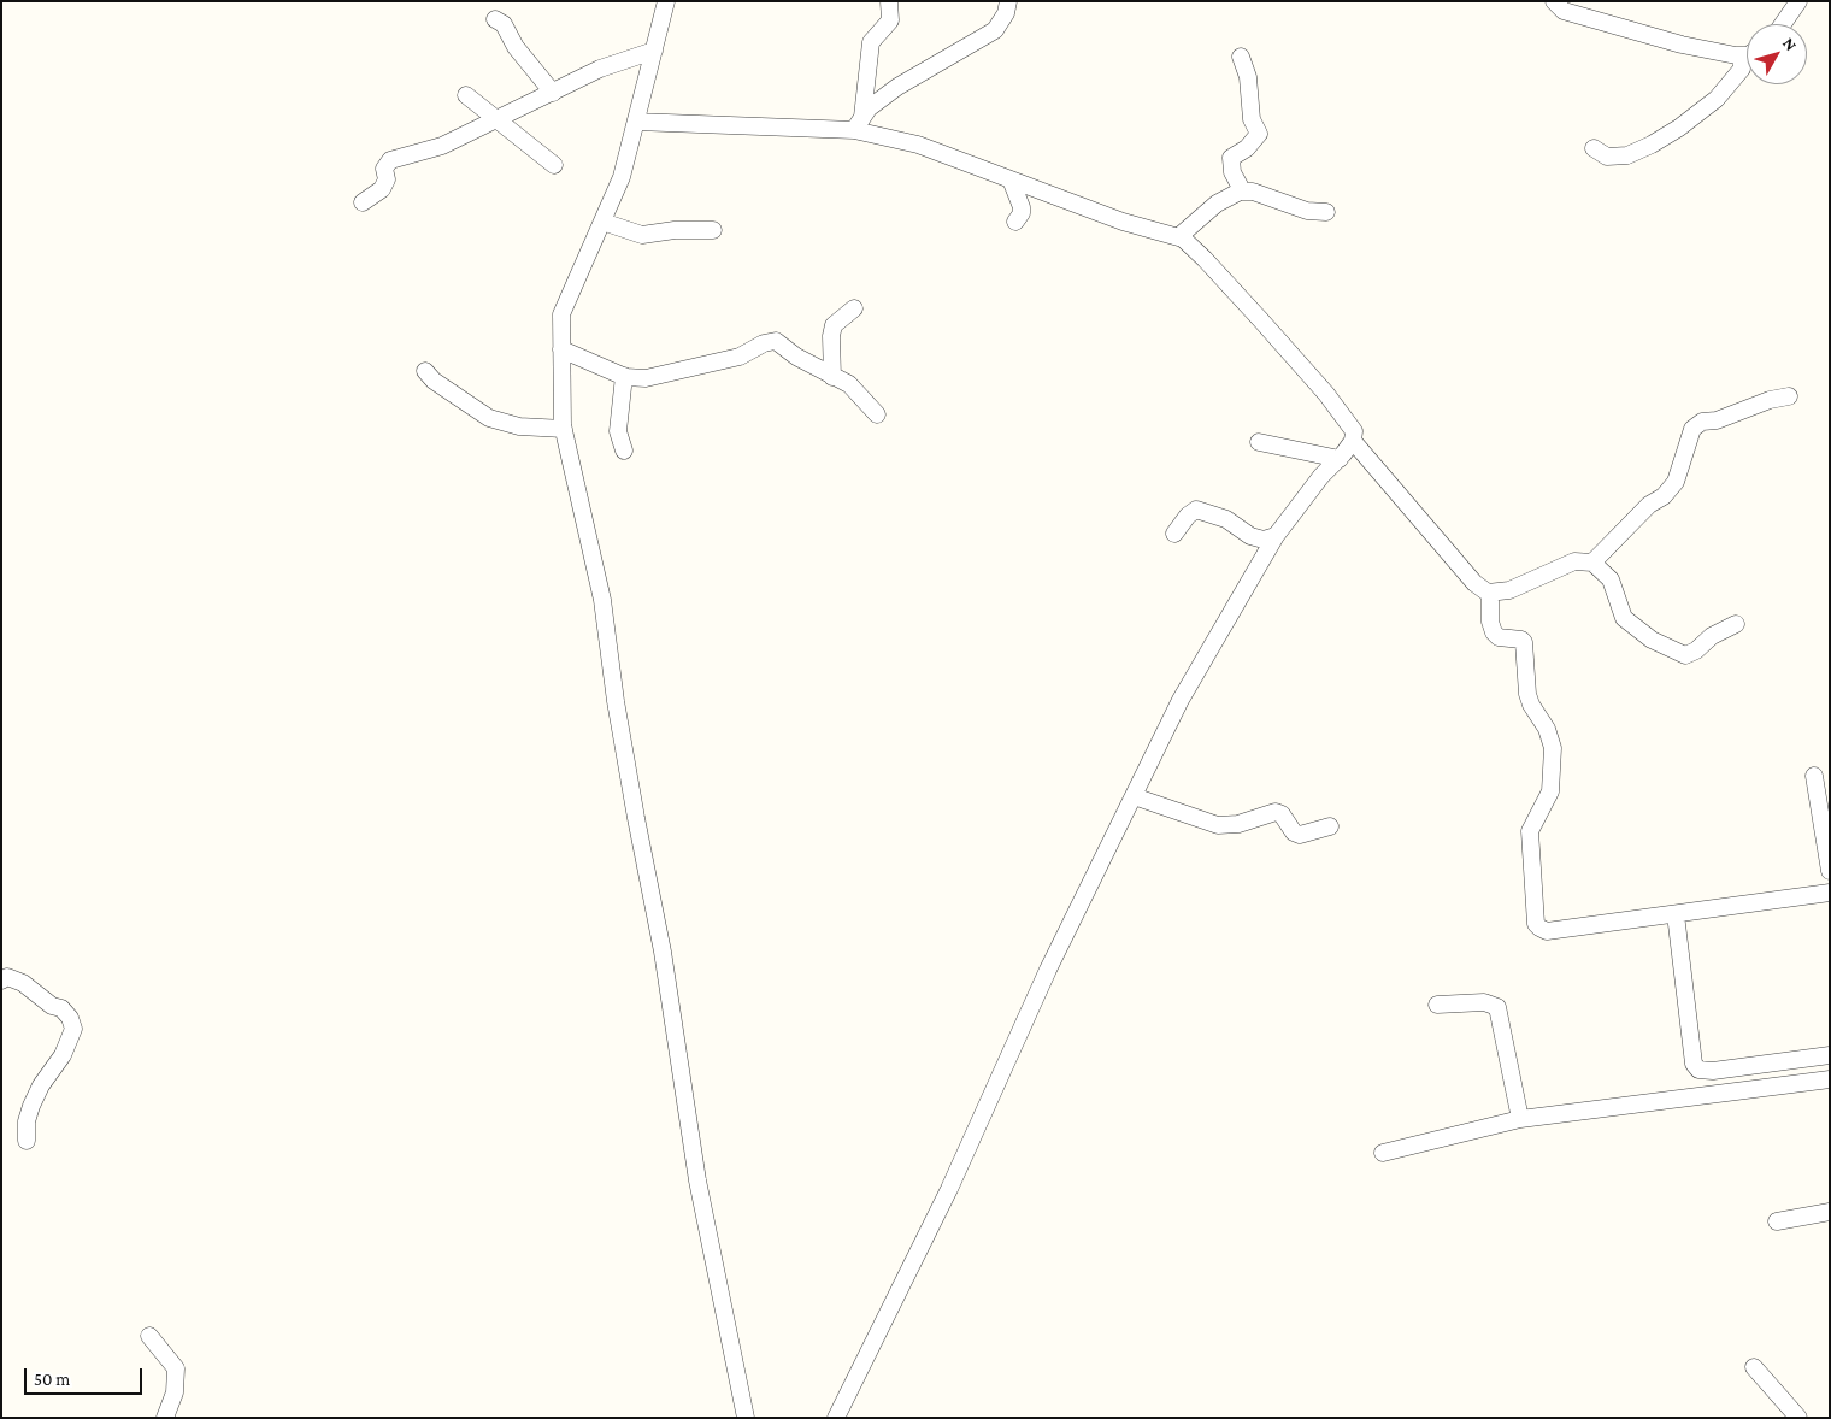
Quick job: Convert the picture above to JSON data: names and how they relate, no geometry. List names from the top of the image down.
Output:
{
  "scale_bar": "50 m",
  "north": "top right"
}
